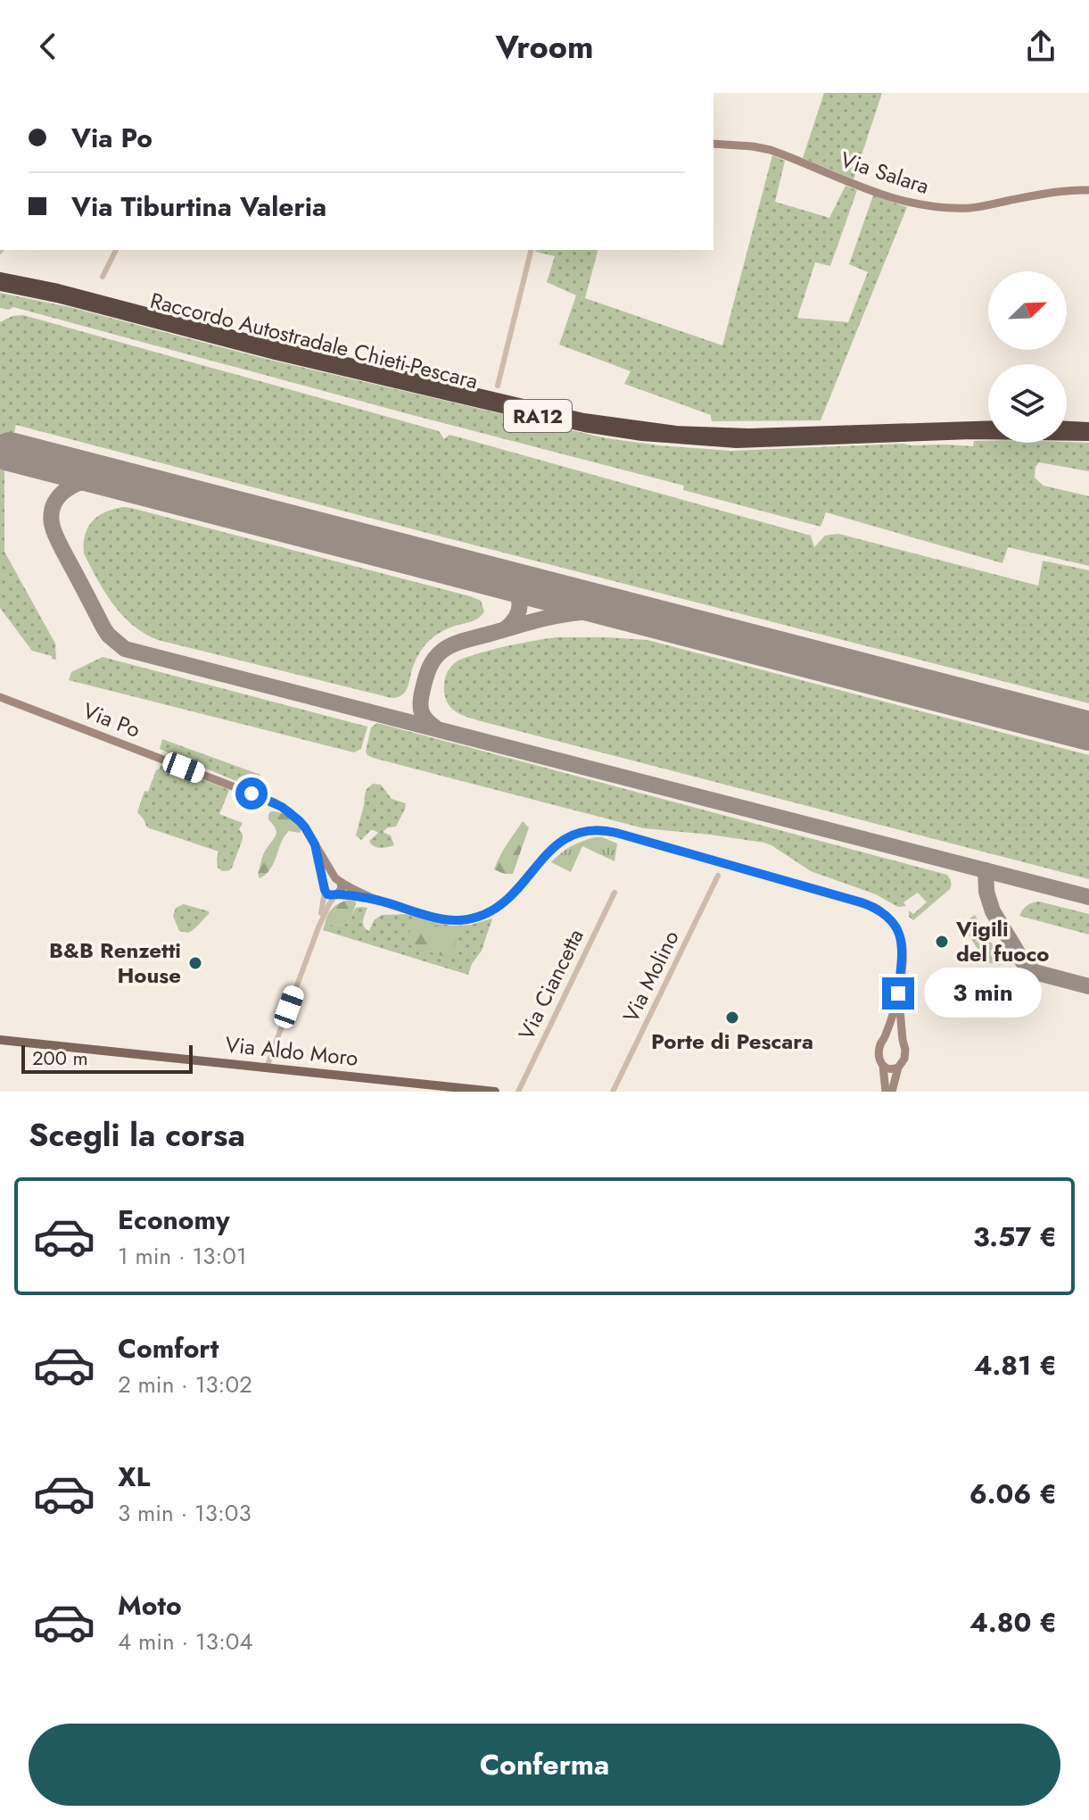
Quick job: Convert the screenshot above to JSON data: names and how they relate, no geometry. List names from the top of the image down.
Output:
{
  "streets": {
    "highway": ["Raccordo Autostradale Chieti-Pescara", "RA12"],
    "main road": ["Via Aldo Moro"],
    "street": [
      "Via Salara",
      "Via Po",
      "Via Molino",
      "Via Ciancetta"
    ]
  },
  "places": ["Vigili del fuoco", "B&B Renzetti House", "Porte di Pescara"],
  "scale_bar": "200 m",
  "north": "top right",
  "page": {
    "header": "Vroom",
    "banner": ["Via Po", "Via Tiburtina Valeria"],
    "bubble": "3 min",
    "scale": "200 m",
    "heading": "Scegli la corsa",
    "list": [
      {
        "name": "Economy",
        "note": "1 min · 13:01",
        "value": "3.57 €"
      },
      {
        "name": "Comfort",
        "note": "2 min · 13:02",
        "value": "4.81 €"
      },
      {
        "name": "XL",
        "note": "3 min · 13:03",
        "value": "6.06 €"
      },
      {
        "name": "Moto",
        "note": "4 min · 13:04",
        "value": "4.80 €"
      }
    ],
    "buttons": "Conferma"
  }
}
